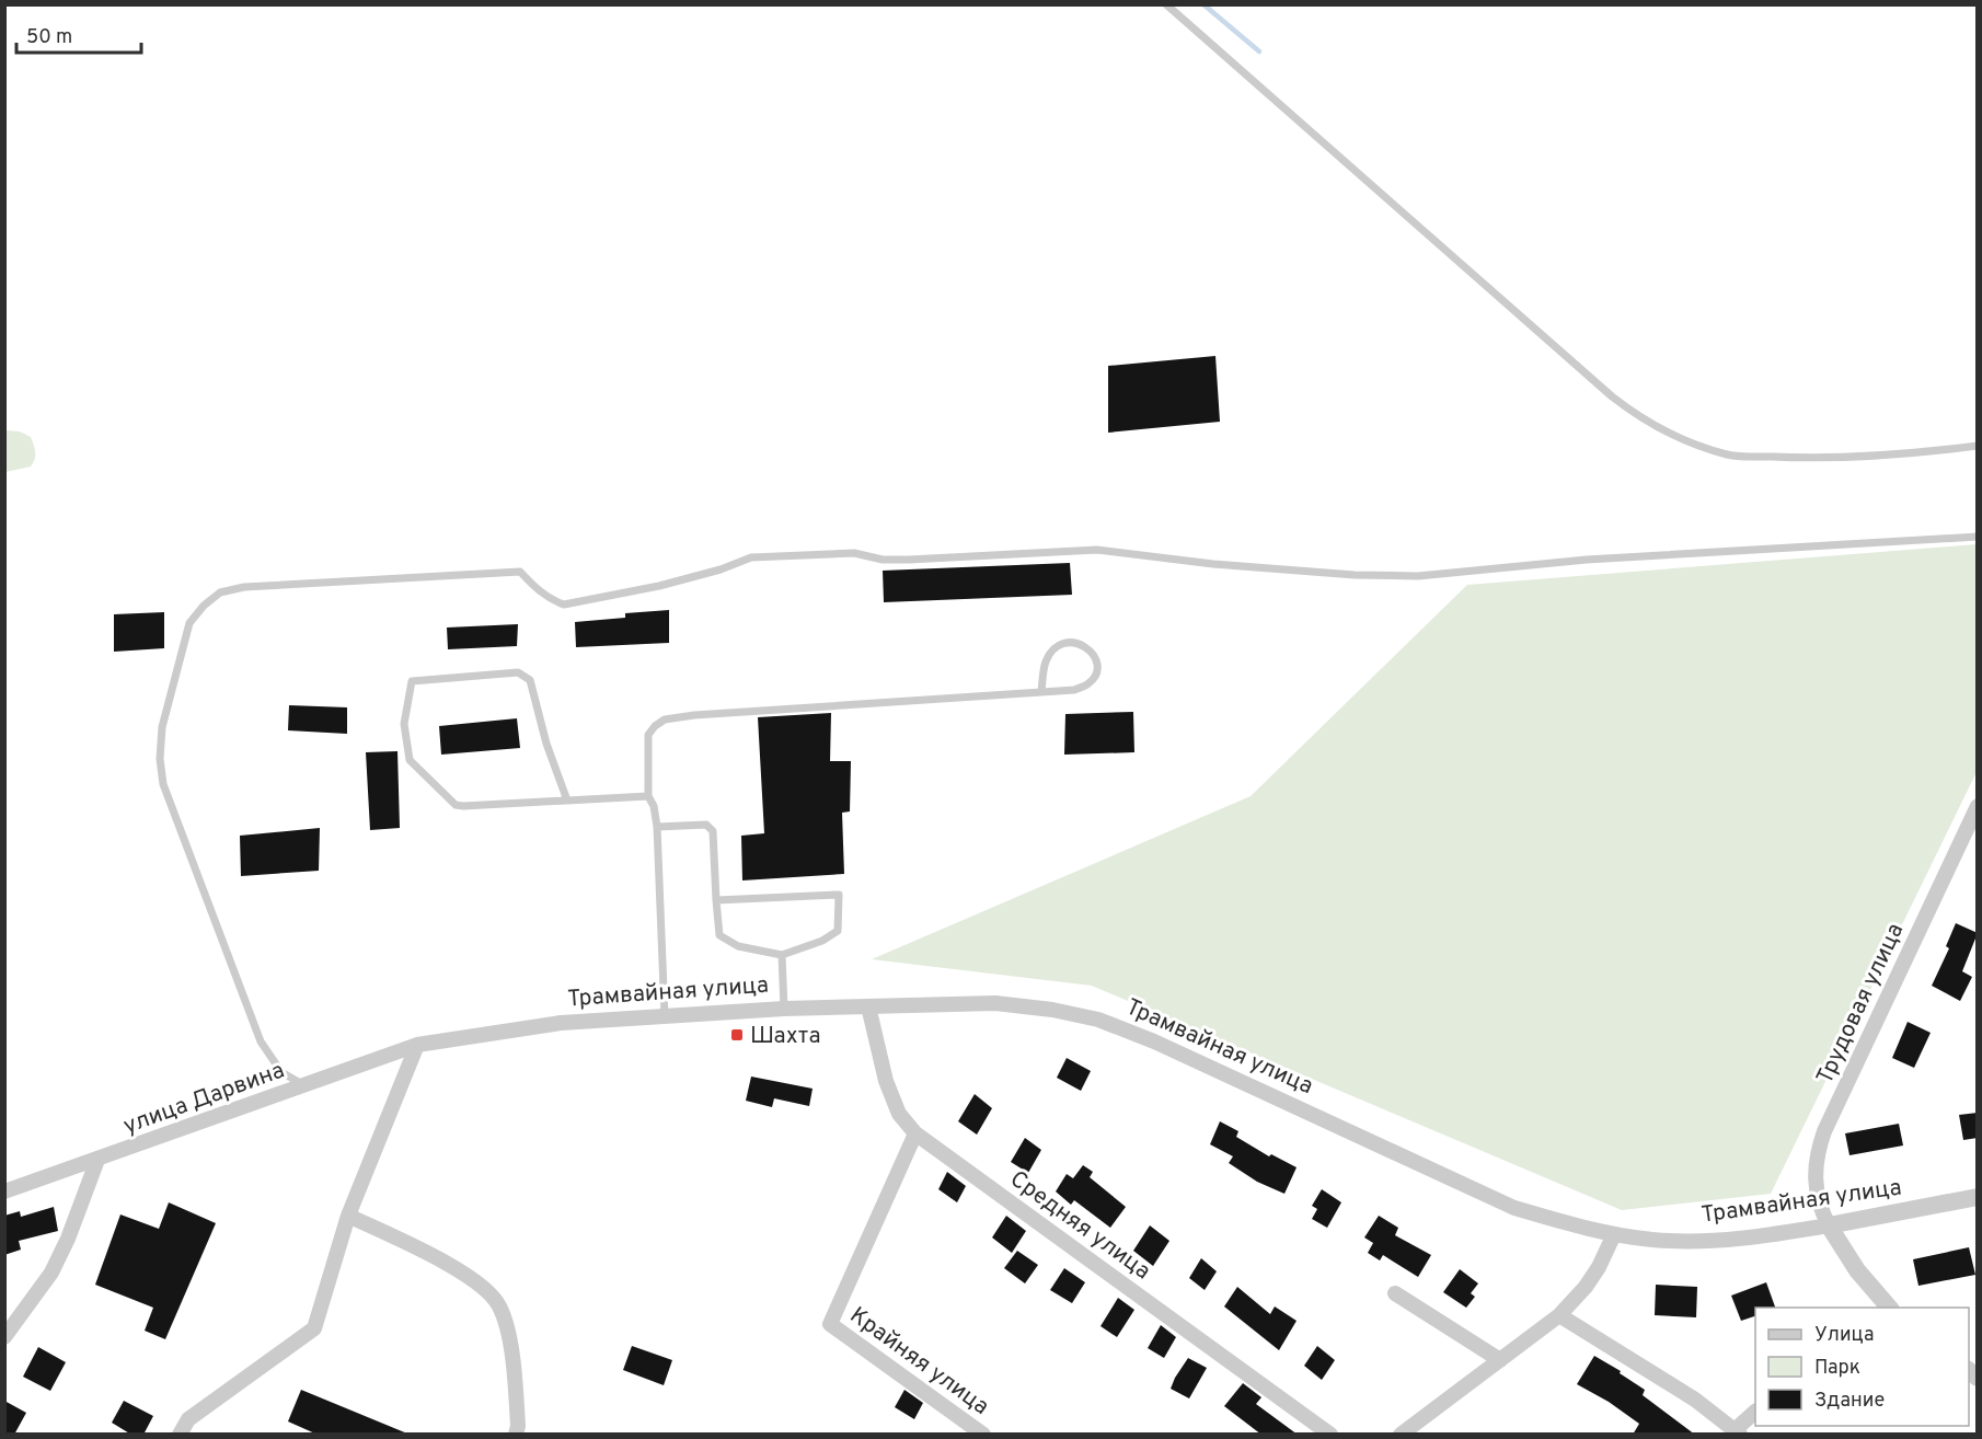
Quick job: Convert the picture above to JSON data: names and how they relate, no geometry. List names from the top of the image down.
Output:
{
  "streets": {
    "street": [
      "Трамвайная улица",
      "Трудовая улица",
      "улица Дарвина",
      "Средняя улица",
      "Крайняя улица"
    ]
  },
  "crossings": [
    ["Трамвайная улица", "Трудовая улица"],
    ["Трамвайная улица", "улица Дарвина"],
    ["Трамвайная улица", "Средняя улица"],
    ["Средняя улица", "Крайняя улица"]
  ],
  "places": {
    "transit": ["Шахта"]
  },
  "legend": ["Улица", "Парк", "Здание"],
  "scale_bar": "50 m"
}
